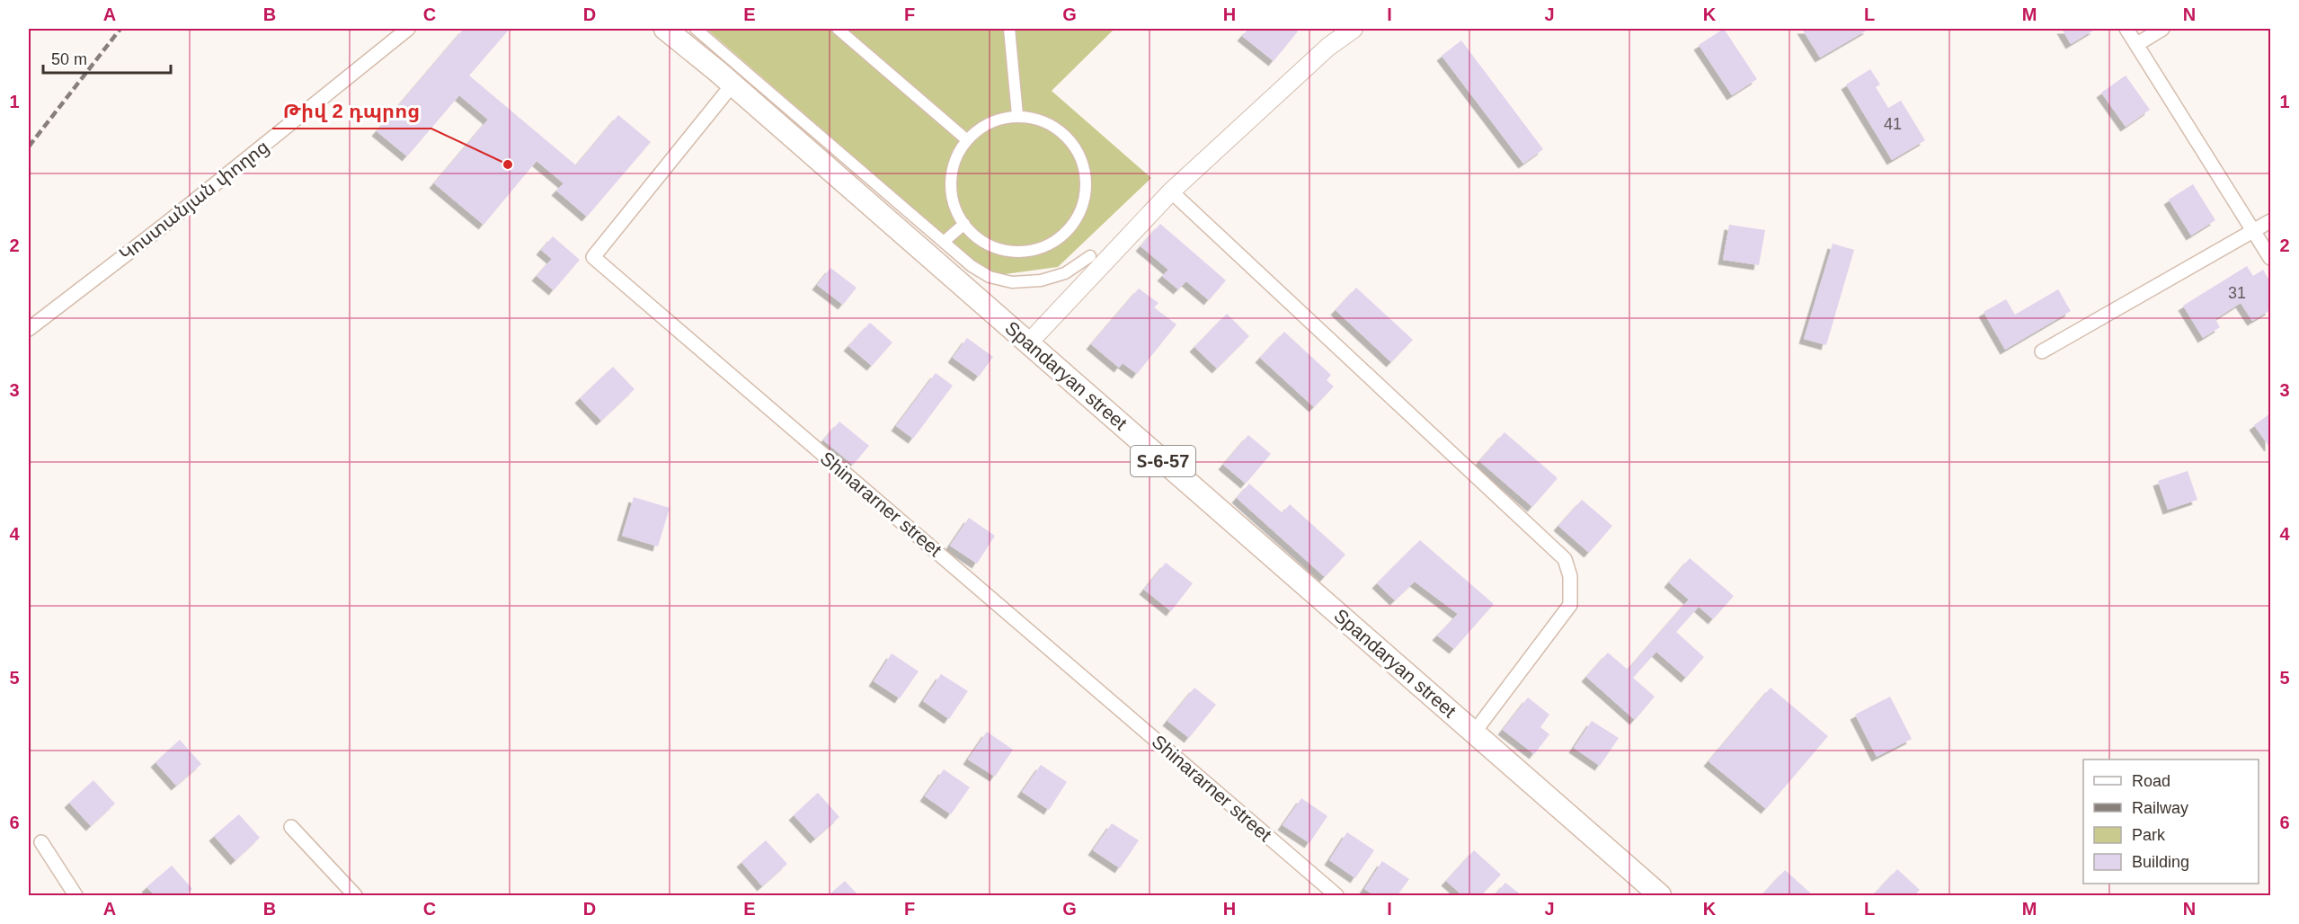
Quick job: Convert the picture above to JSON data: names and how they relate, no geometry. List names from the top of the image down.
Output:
{
  "streets": {
    "main road": ["Spandaryan street", "Տ-6-57"],
    "street": ["Կոստանյան փողոց", "Shinararner street"]
  },
  "crossings": [
    ["Spandaryan street", "Shinararner street"]
  ],
  "places": ["Թիվ 2 դպրոց"],
  "house_numbers": ["41", "31"],
  "legend": [
    "Road",
    "Railway",
    "Park",
    "Building"
  ],
  "scale_bar": "50 m",
  "grid": {
    "columns": [
      "A",
      "B",
      "C",
      "D",
      "E",
      "F",
      "G",
      "H",
      "I",
      "J",
      "K",
      "L",
      "M",
      "N"
    ],
    "rows": [
      "1",
      "2",
      "3",
      "4",
      "5",
      "6"
    ]
  }
}
